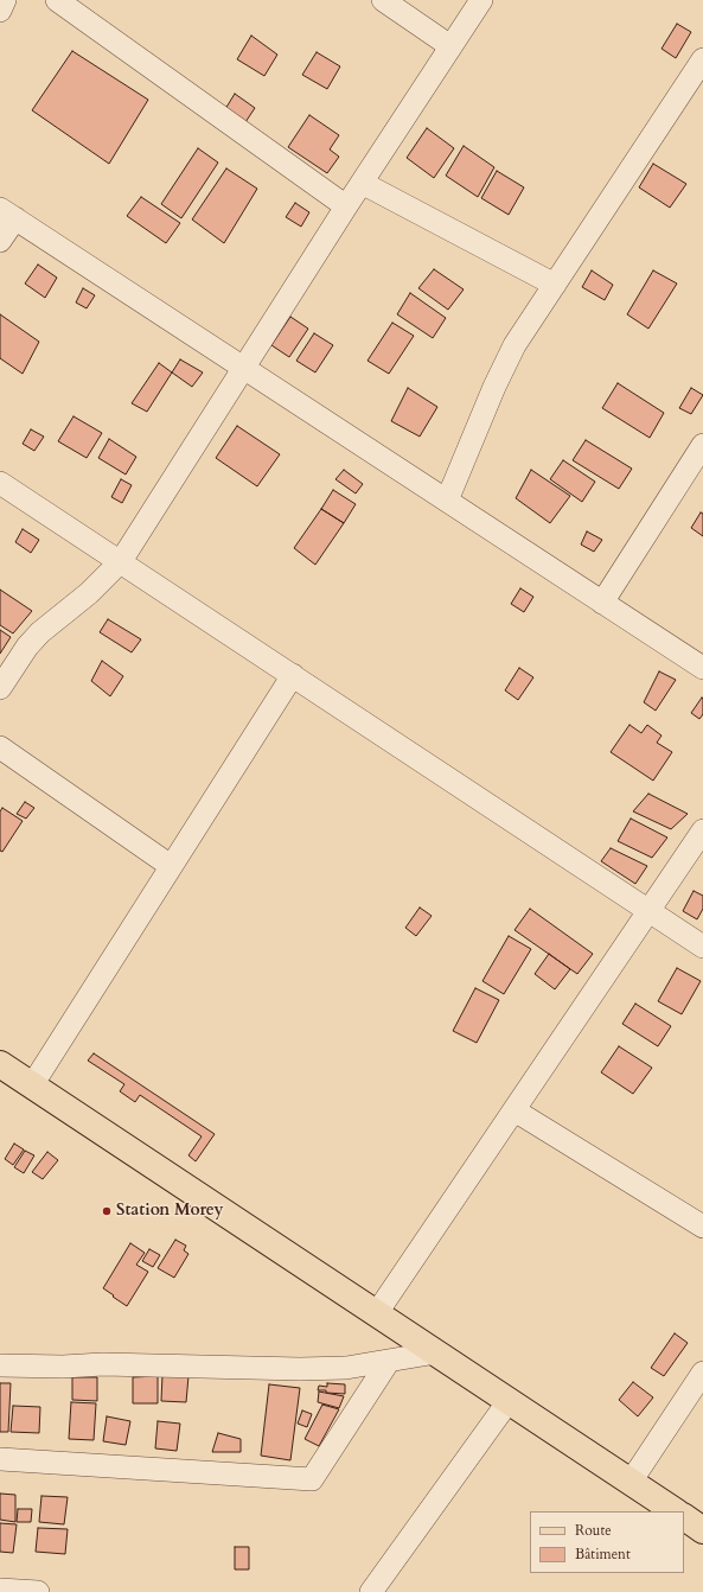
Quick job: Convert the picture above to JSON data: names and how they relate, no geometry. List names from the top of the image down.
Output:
{
  "places": ["Station Morey"],
  "legend": ["Route", "Bâtiment"]
}
